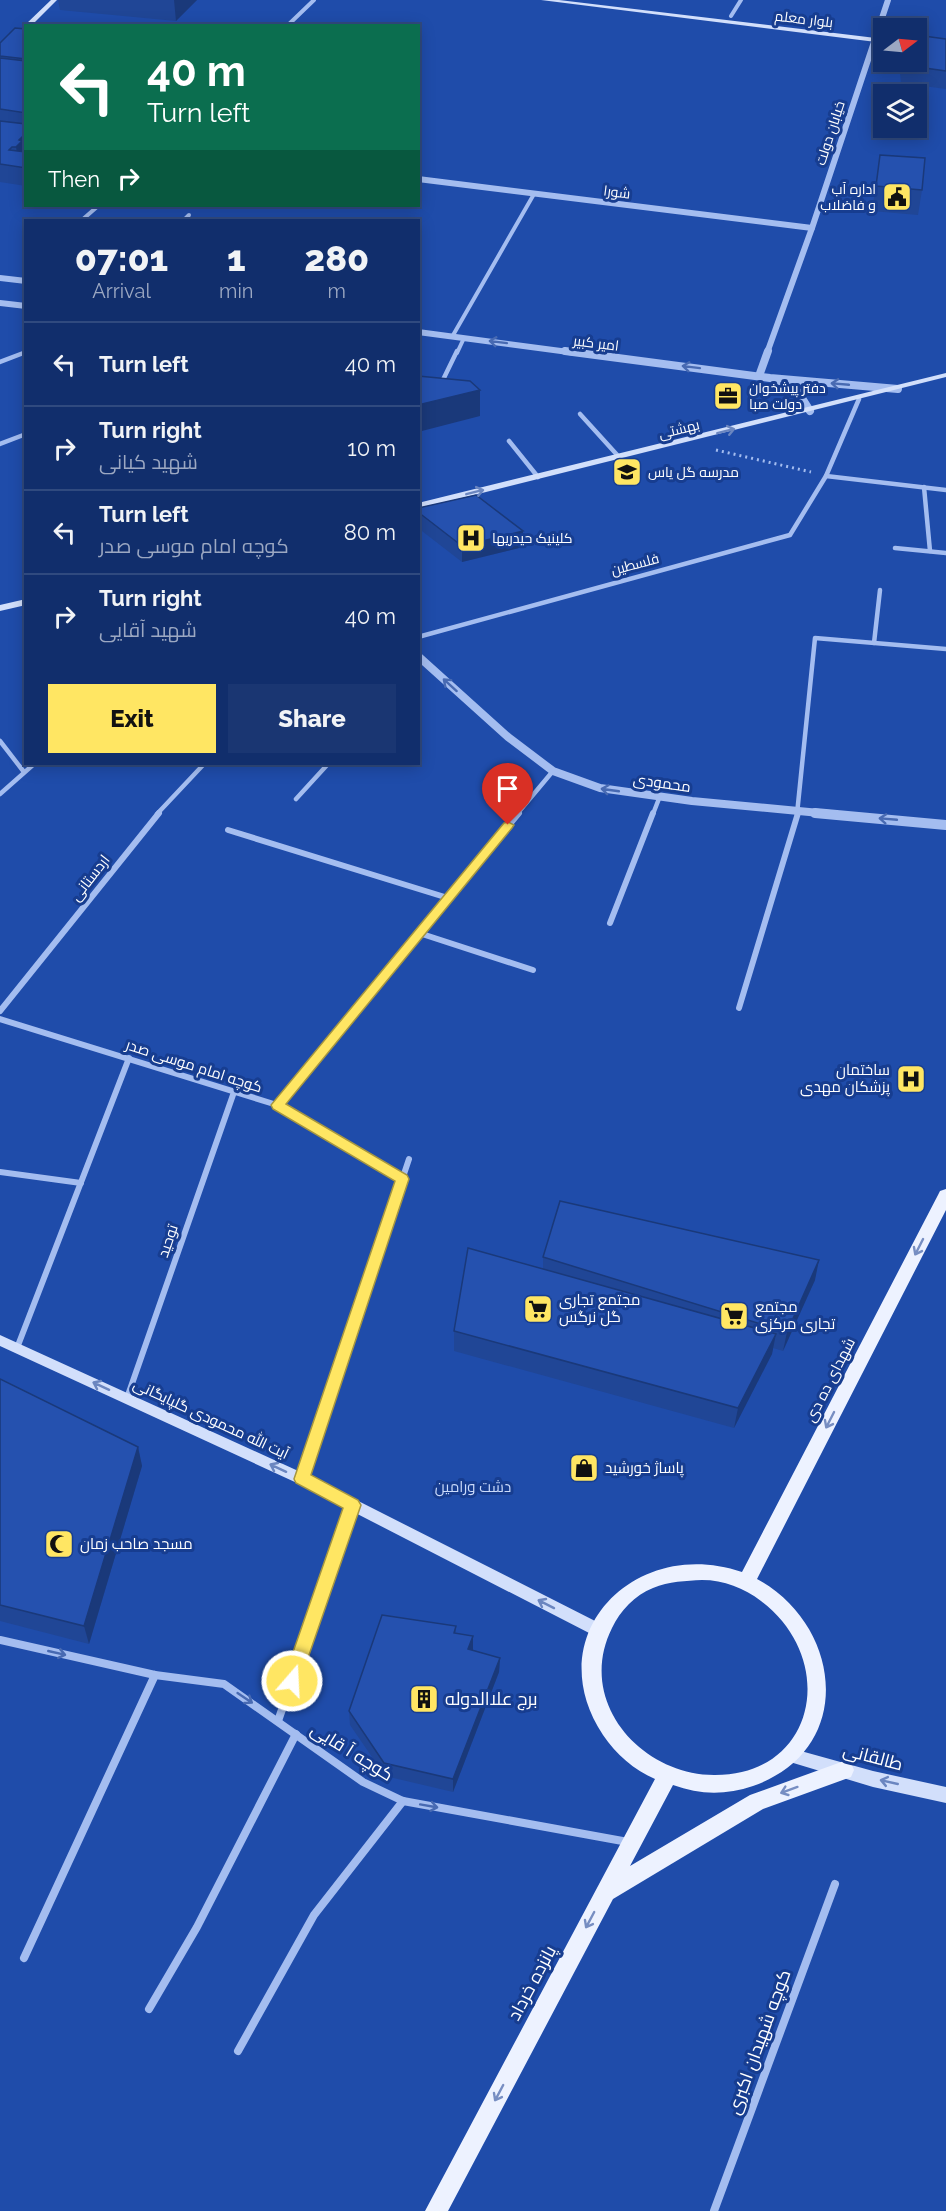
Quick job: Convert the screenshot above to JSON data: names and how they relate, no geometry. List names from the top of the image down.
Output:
{
  "streets": {
    "main road": [
      "بلوار معلم",
      "بهشتی",
      "شهدای ده دی",
      "آیت الله محمودی گلپایگانی",
      "طالقانی",
      "پانزده خرداد"
    ],
    "street": [
      "خیابان دولت",
      "شورا",
      "امیر کبیر",
      "فلسطین",
      "محمودی",
      "اردستانی",
      "کوچه امام موسی صدر",
      "توحید",
      "کوچه آ قایی",
      "کوچه شهیدان اکبری"
    ]
  },
  "crossings": [
    ["خیابان دولت", "شورا"],
    ["خیابان دولت", "امیر کبیر"],
    ["بهشتی", "فلسطین"],
    ["کوچه امام موسی صدر", "توحید"],
    ["توحید", "آیت الله محمودی گلپایگانی"],
    ["کوچه آ قایی", "پانزده خرداد"]
  ],
  "one_way": [
    "امیر کبیر",
    "بهشتی",
    "محمودی",
    "شهدای ده دی",
    "آیت الله محمودی گلپایگانی",
    "کوچه آ قایی",
    "طالقانی",
    "پانزده خرداد"
  ],
  "parks": ["دشت ورامین"],
  "places": {
    "public building": ["اداره آب و فاضلاب"],
    "office": ["دفتر پیشخوان دولت صبا"],
    "school or university": ["مدرسه گل یاس"],
    "hospital": ["کلینیک حیدریها", "ساختمان پزشکان مهدی"],
    "supermarket": ["مجتمع تجاری گل نرگس", "مجتمع تجاری مرکزی"],
    "shop": ["پاساژ خورشید"],
    "mosque": ["مسجد صاحب زمان"],
    "building": ["برج علاالدوله"]
  },
  "north": "right",
  "page": {
    "turn": ["40 m", "Turn left"],
    "then": "Then",
    "eta": [
      "07:01",
      "Arrival",
      "1",
      "min",
      "280",
      "m"
    ],
    "list": [
      {
        "name": "Turn left",
        "value": "40 m"
      },
      {
        "name": "Turn right",
        "note": "شهید کیانی",
        "value": "10 m"
      },
      {
        "name": "Turn left",
        "note": "کوچه امام موسی صدر",
        "value": "80 m"
      },
      {
        "name": "Turn right",
        "note": "شهید آقایی",
        "value": "40 m"
      }
    ],
    "buttons": ["Exit", "Share"]
  }
}
